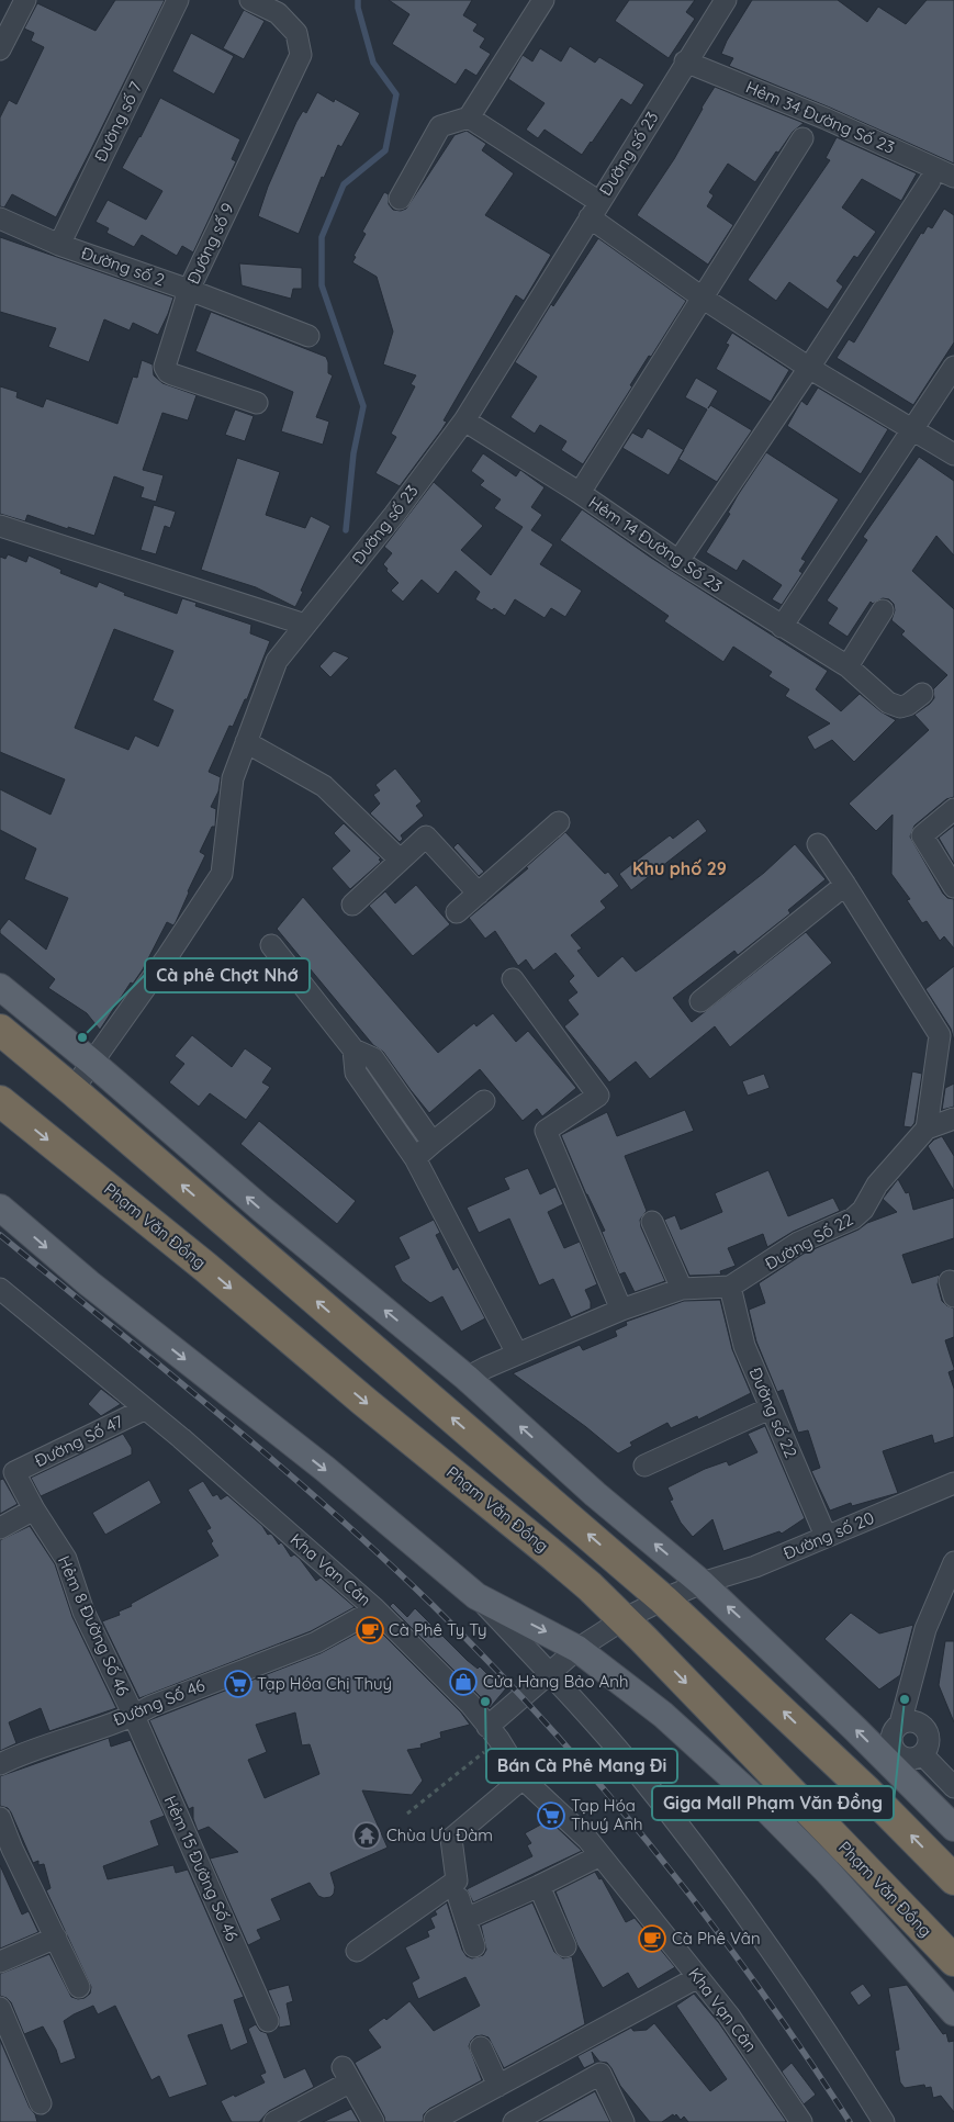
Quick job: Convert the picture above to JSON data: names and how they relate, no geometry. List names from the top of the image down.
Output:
{
  "streets": {
    "highway": ["Phạm Văn Đồng"],
    "street": [
      "Hẻm 34 Đường Số 23",
      "Đường số 7",
      "Đường số 23",
      "Đường số 9",
      "Đường số 2",
      "Hẻm 14 Đường Số 23",
      "Đường Số 22",
      "Đường số 22",
      "Đường Số 47",
      "Đường số 20",
      "Kha Vạn Cân",
      "Hẻm 8 Đường Số 46",
      "Đường Số 46",
      "Hẻm 15 Đường Số 46"
    ]
  },
  "crossings": [
    ["Hẻm 34 Đường Số 23", "Đường số 23"],
    ["Đường số 7", "Đường số 2"],
    ["Đường số 23", "Hẻm 14 Đường Số 23"],
    ["Đường số 9", "Đường số 2"],
    ["Phạm Văn Đồng", "Đường số 20"],
    ["Đường Số 22", "Đường số 22"],
    ["Đường số 22", "Đường số 20"],
    ["Đường Số 47", "Kha Vạn Cân"],
    ["Đường Số 47", "Hẻm 8 Đường Số 46"],
    ["Kha Vạn Cân", "Đường Số 46"],
    ["Hẻm 8 Đường Số 46", "Đường Số 46"],
    ["Hẻm 8 Đường Số 46", "Hẻm 15 Đường Số 46"],
    ["Đường Số 46", "Hẻm 15 Đường Số 46"]
  ],
  "districts": ["Khu phố 29"],
  "places": {
    "other": ["Cà phê Chợt Nhớ", "Giga Mall Phạm Văn Đồng", "Bán Cà Phê Mang Đi"],
    "cafe": ["Cà Phê Ty Ty", "Cà Phê Vân"],
    "shop": ["Cửa Hàng Bảo Anh"],
    "supermarket": ["Tạp Hóa Chị Thuý", "Tạp Hóa Thuý Anh"],
    "temple": ["Chùa Ưu Đàm"]
  }
}
